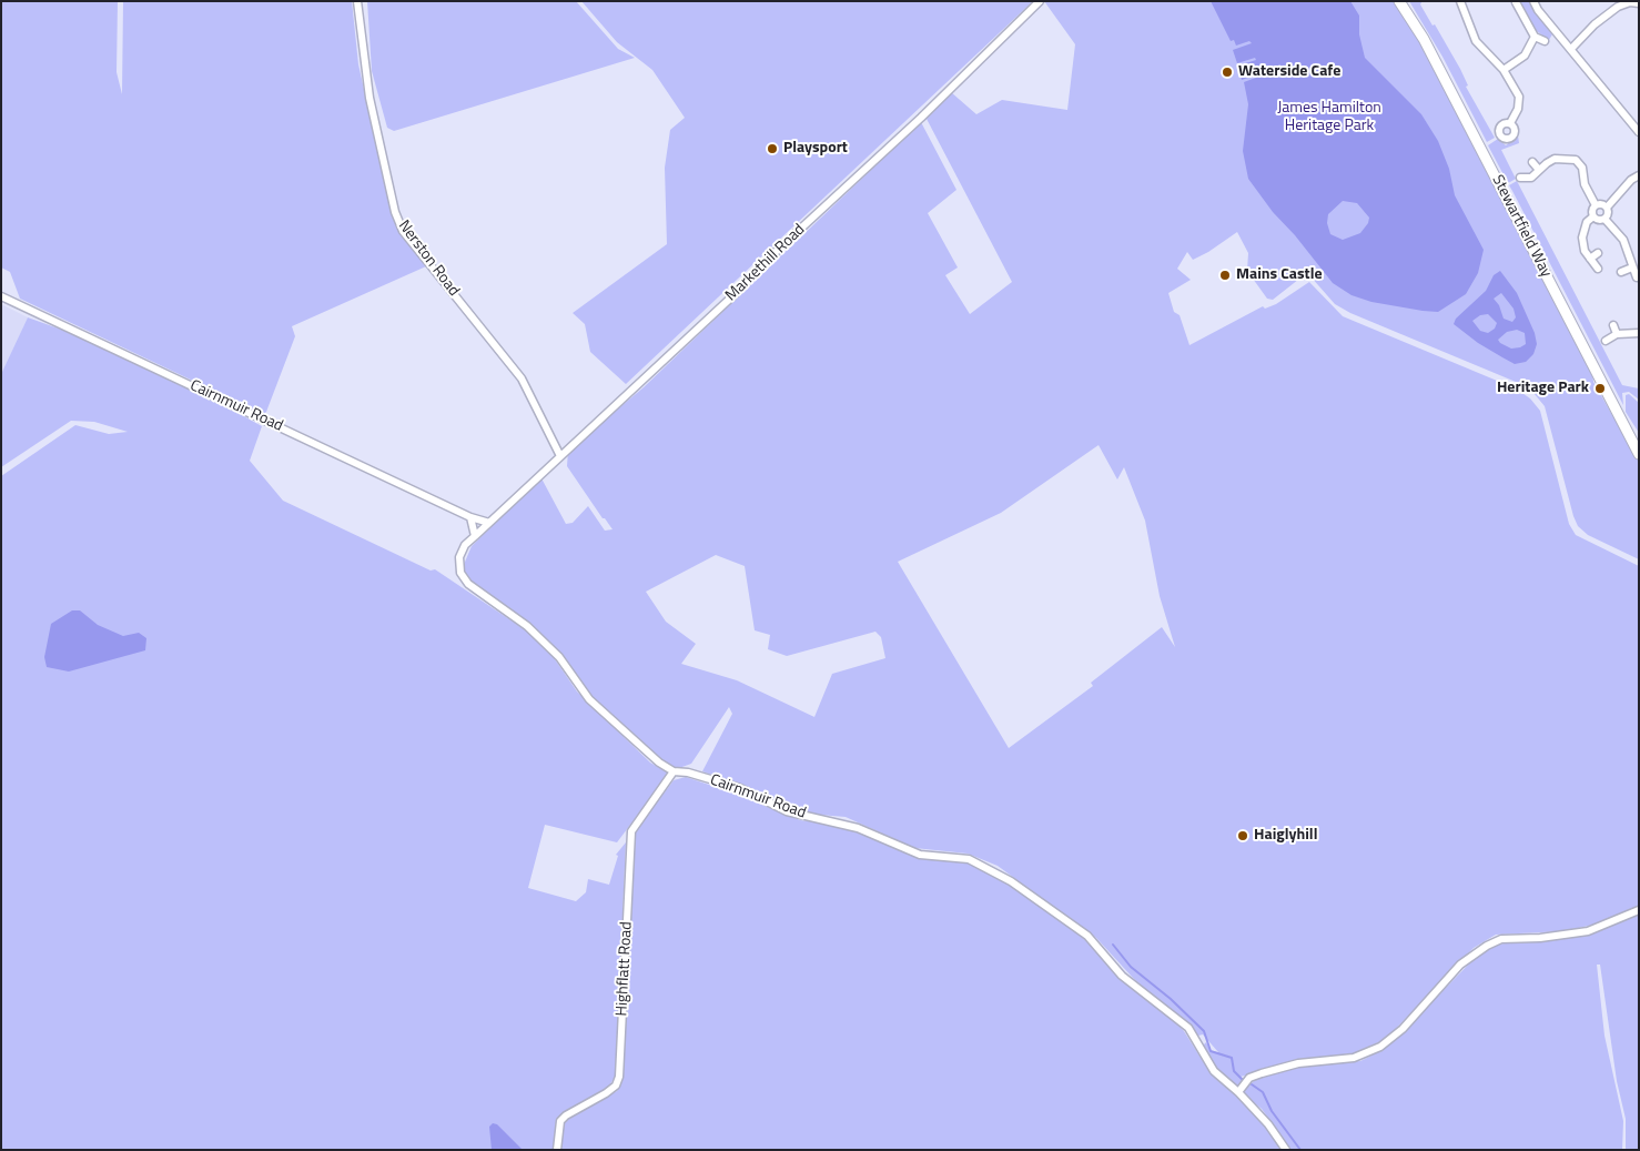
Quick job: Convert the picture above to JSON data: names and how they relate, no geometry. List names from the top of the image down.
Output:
{
  "streets": {
    "street": [
      "Stewartfield Way",
      "Nerston Road",
      "Markethill Road",
      "Cairnmuir Road",
      "Highflatt Road"
    ]
  },
  "crossings": [
    ["Nerston Road", "Markethill Road"],
    ["Markethill Road", "Cairnmuir Road"],
    ["Cairnmuir Road", "Highflatt Road"]
  ],
  "parks": ["James Hamilton Heritage Park"],
  "places": [
    "Waterside Cafe",
    "Playsport",
    "Mains Castle",
    "Heritage Park",
    "Haiglyhill"
  ]
}
